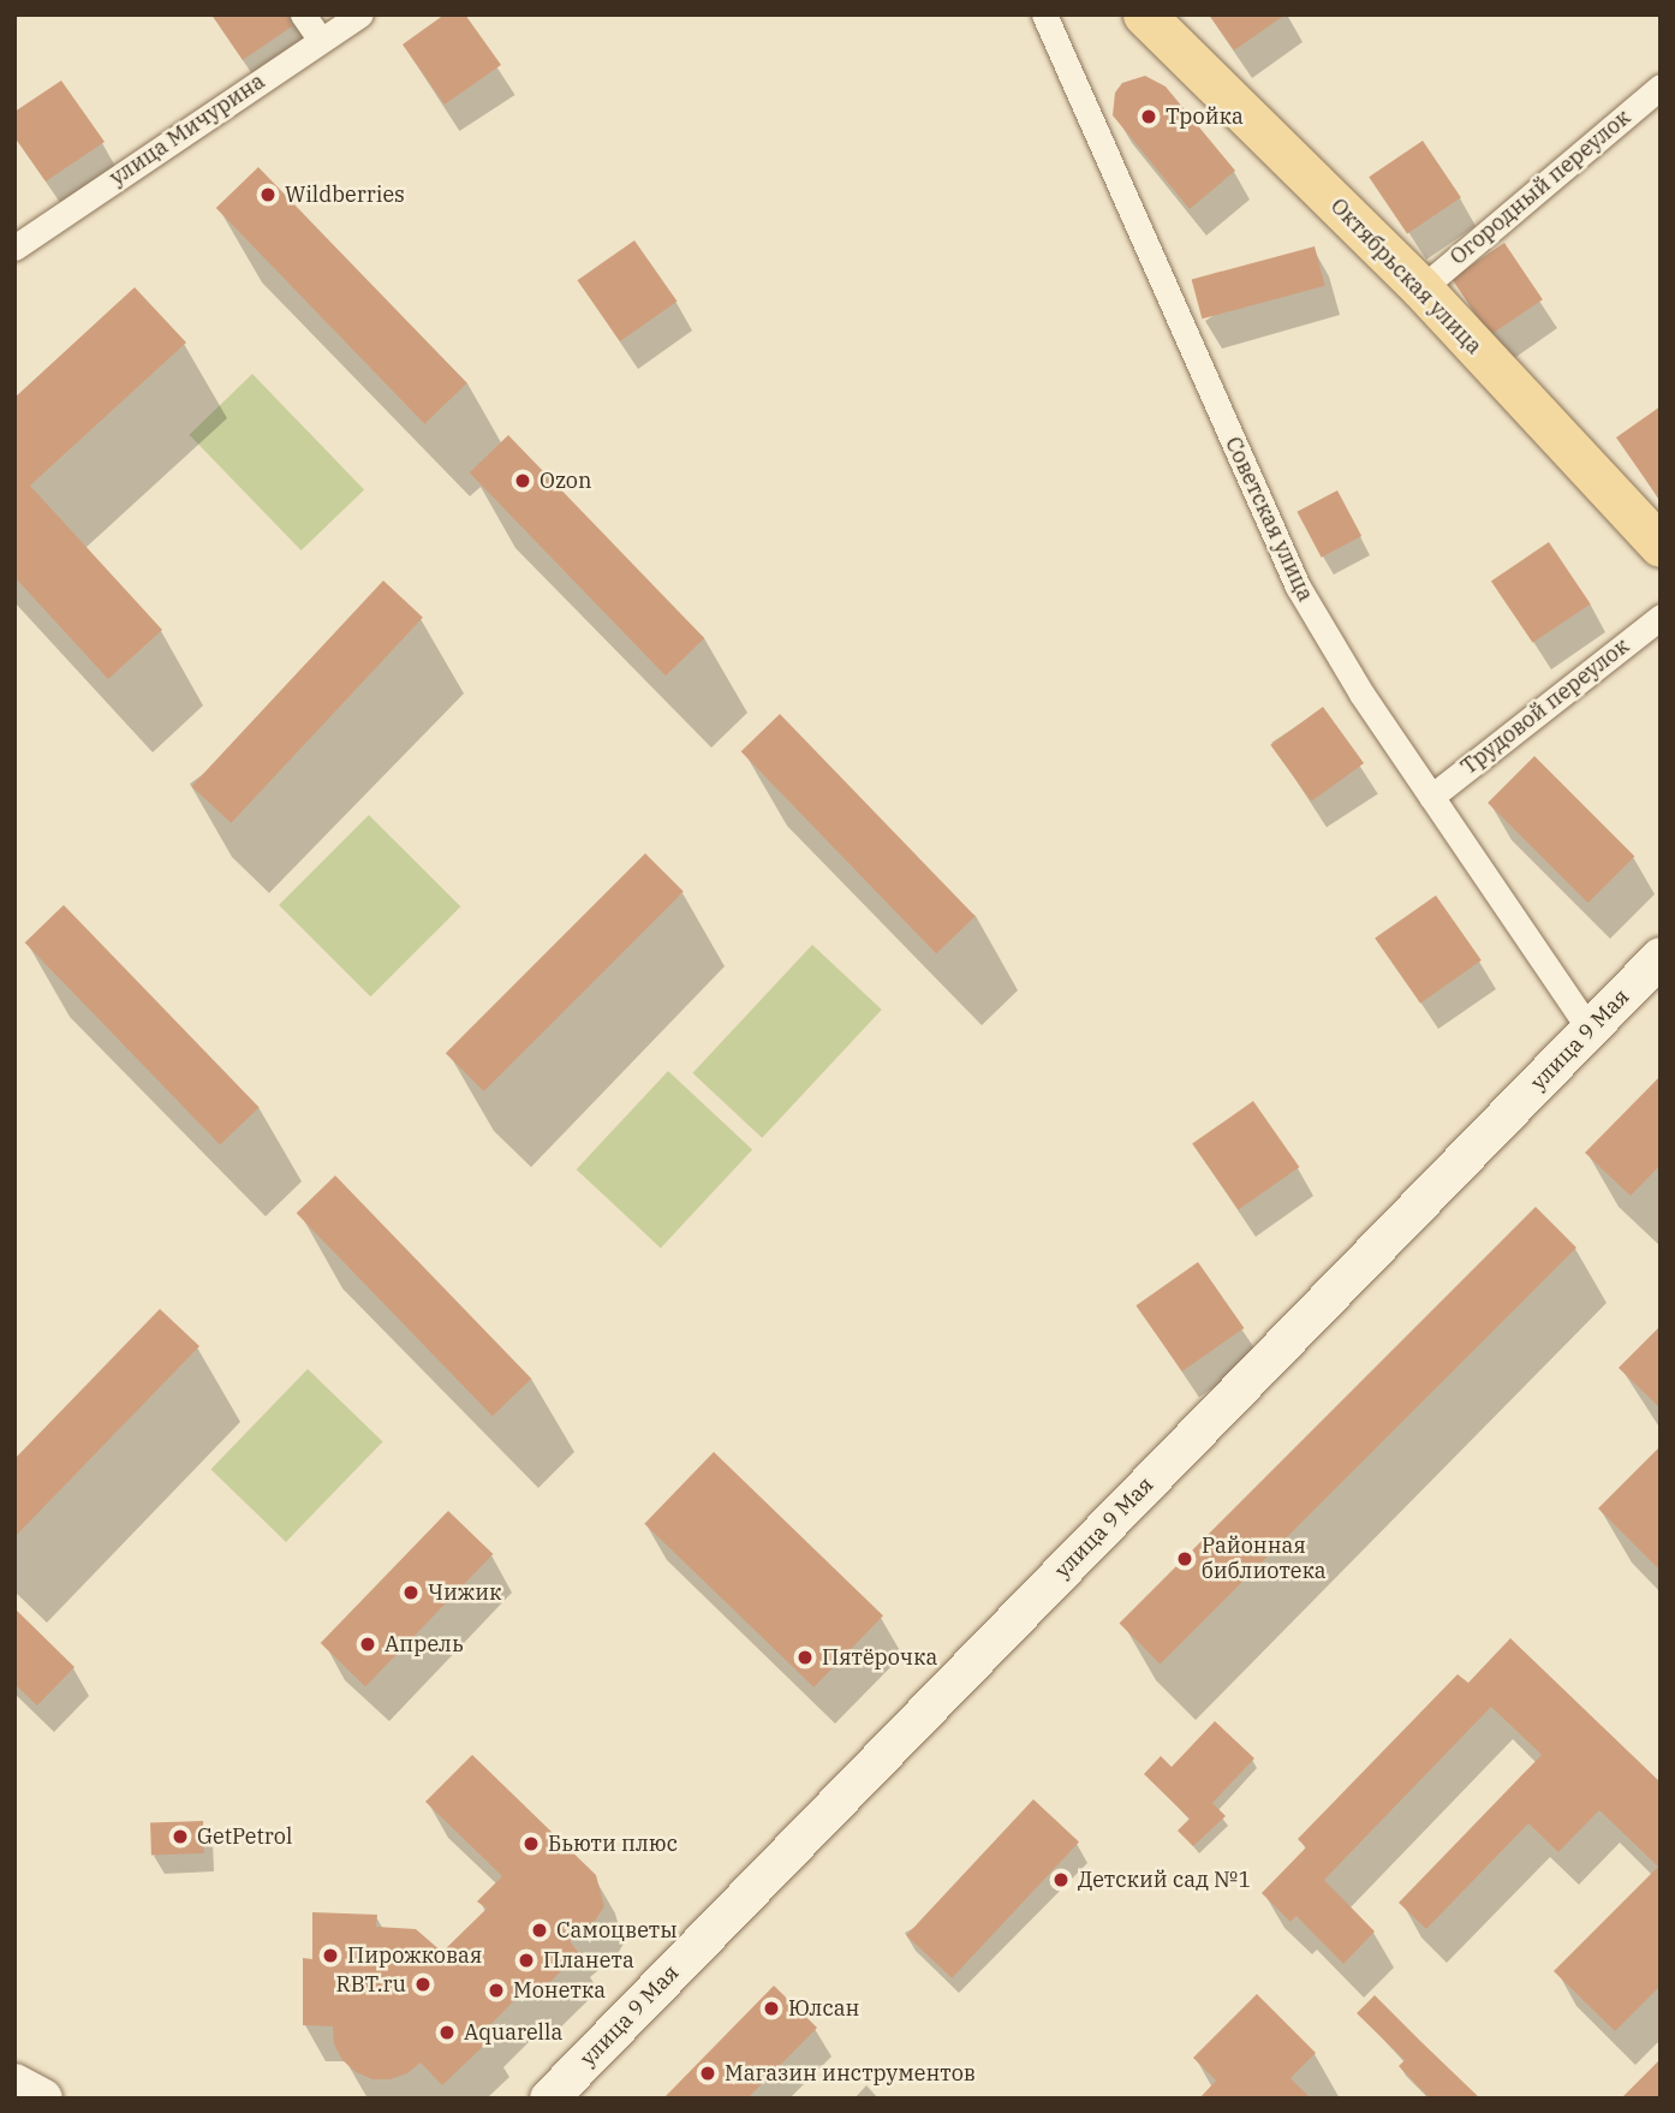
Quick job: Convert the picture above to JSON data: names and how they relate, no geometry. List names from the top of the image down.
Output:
{
  "streets": {
    "main road": ["Октябрьская улица", "улица 9 Мая"],
    "street": [
      "улица Мичурина",
      "Огородный переулок",
      "Советская улица",
      "Трудовой переулок"
    ]
  },
  "crossings": [
    ["Огородный переулок", "Октябрьская улица"],
    ["Советская улица", "Трудовой переулок"],
    ["Советская улица", "улица 9 Мая"]
  ],
  "places": [
    "Тройка",
    "Wildberries",
    "Ozon",
    "Районная библиотека",
    "Чижик",
    "Апрель",
    "Пятёрочка",
    "GetPetrol",
    "Бьюти плюс",
    "Детский сад №1",
    "Самоцветы",
    "Пирожковая",
    "Планета",
    "RBT.ru",
    "Монетка",
    "Юлсан",
    "Aquarella",
    "Магазин инструментов"
  ]
}
